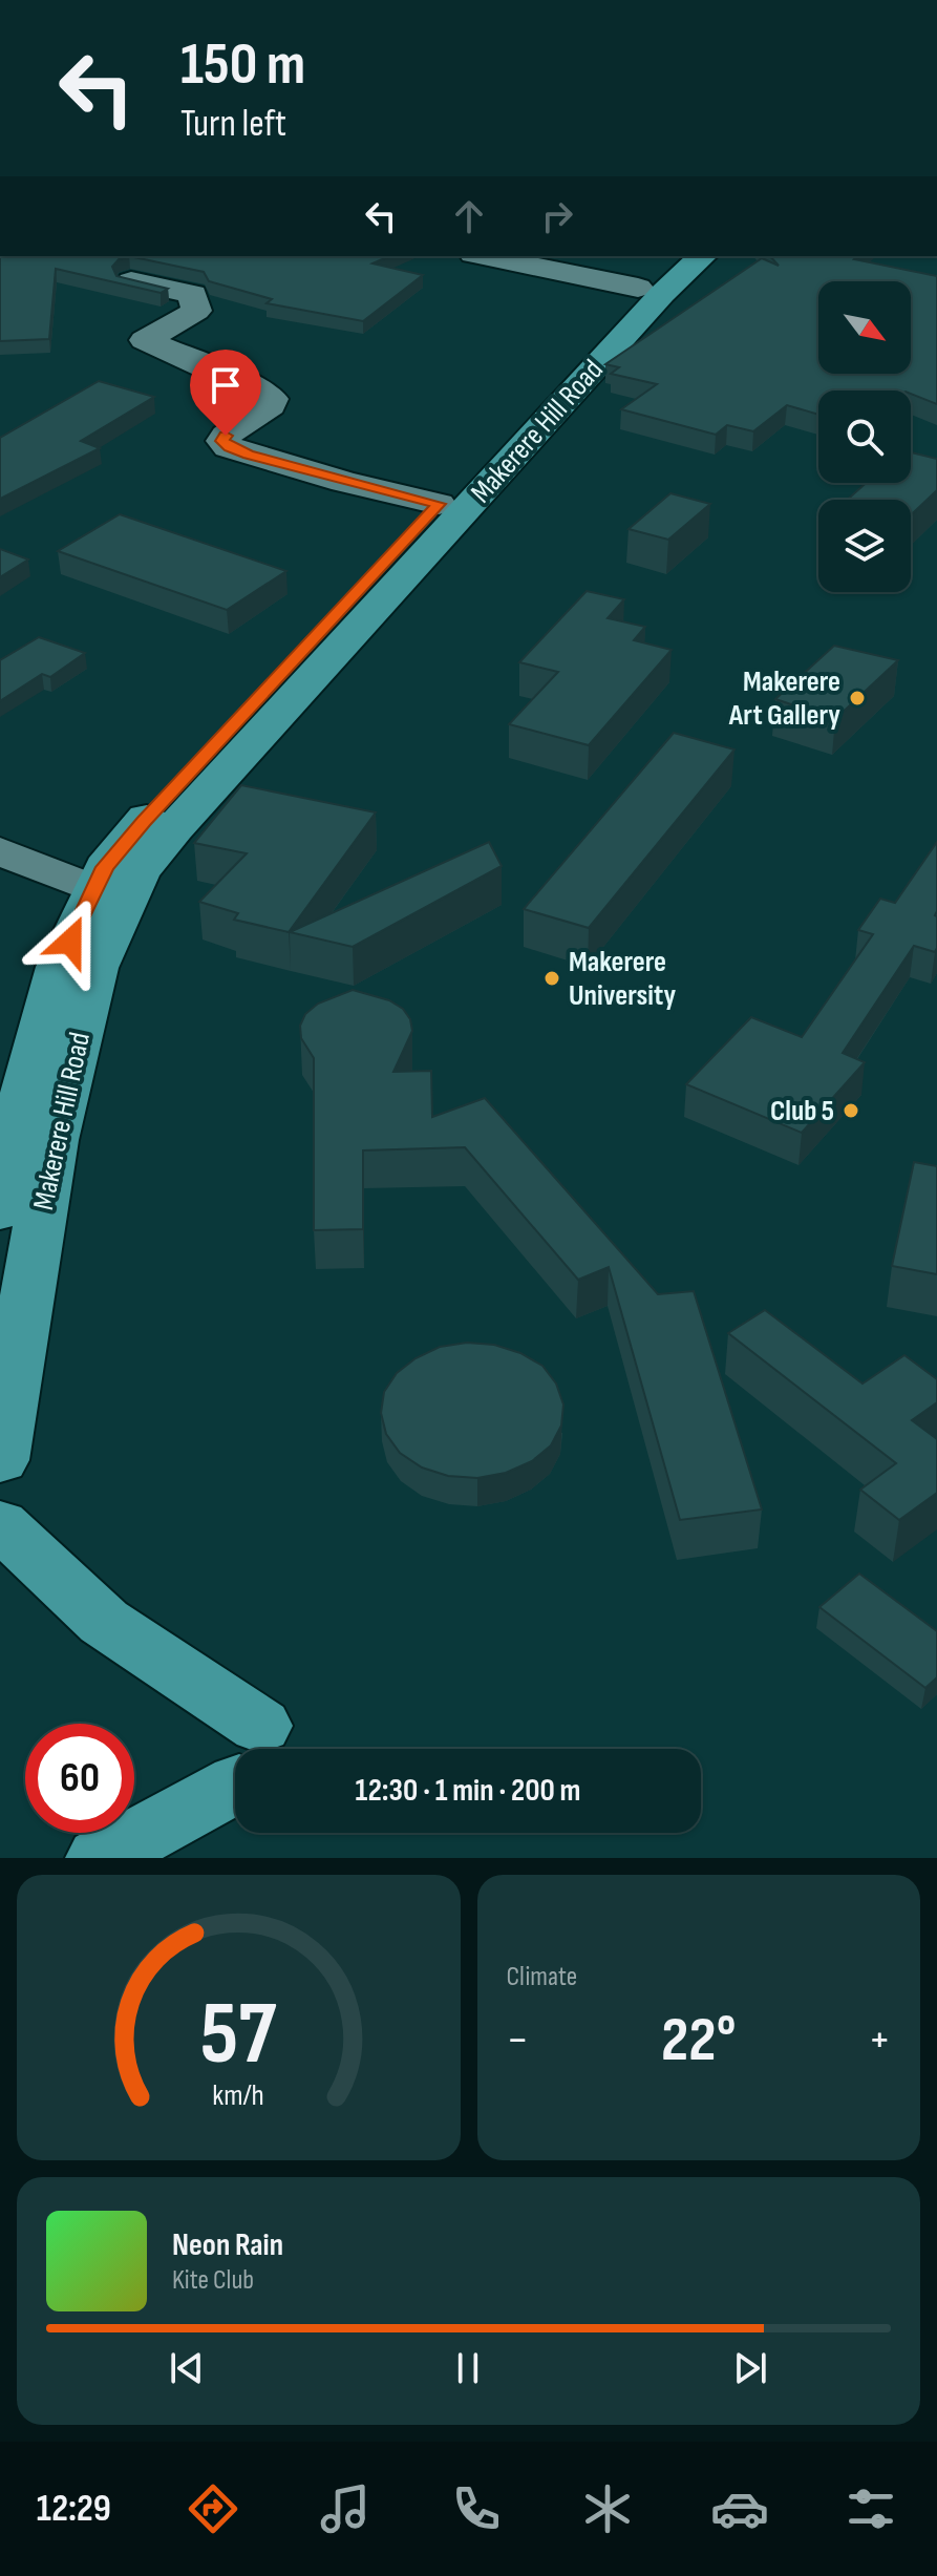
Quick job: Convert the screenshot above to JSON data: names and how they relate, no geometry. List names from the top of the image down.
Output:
{
  "streets": {
    "main road": ["Makerere Hill Road"]
  },
  "places": ["Makerere Art Gallery", "Makerere University", "Club 5"],
  "north": "bottom right",
  "page": {
    "turn": ["150 m", "Turn left"],
    "limit": "60",
    "trip": "12:30 · 1 min · 200 m",
    "tile": "Climate",
    "heat": ["−", "22°", "+"],
    "song": ["Neon Rain", "Kite Club"],
    "tabs": "12:29",
    "gauge": ["57", "km/h"]
  }
}
